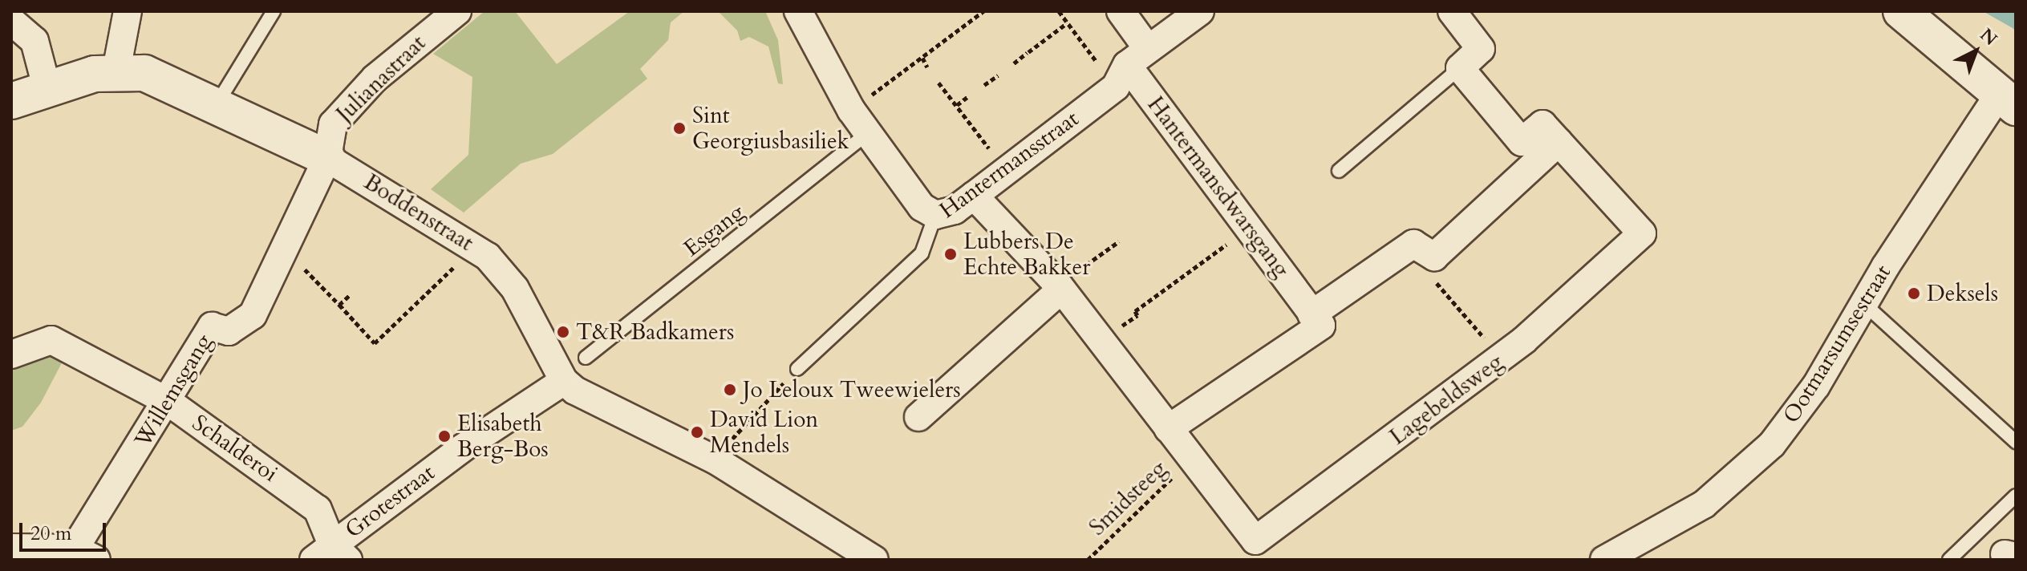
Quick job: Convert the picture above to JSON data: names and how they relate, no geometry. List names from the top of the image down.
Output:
{
  "streets": {
    "street": [
      "Julianastraat",
      "Hantermansstraat",
      "Hantermansdwarsgang",
      "Boddenstraat",
      "Ootmarsumsestraat",
      "Willemsgang",
      "Lagebeldsweg",
      "Schalderoi",
      "Grotestraat"
    ],
    "lane": ["Esgang"],
    "path": ["Smidsteeg"]
  },
  "crossings": [
    ["Julianastraat", "Boddenstraat"],
    ["Julianastraat", "Willemsgang"],
    ["Hantermansstraat", "Hantermansdwarsgang"],
    ["Hantermansstraat", "Lagebeldsweg"],
    ["Boddenstraat", "Willemsgang"],
    ["Boddenstraat", "Grotestraat"],
    ["Willemsgang", "Schalderoi"],
    ["Lagebeldsweg", "Smidsteeg"],
    ["Schalderoi", "Grotestraat"]
  ],
  "places": [
    "Sint Georgiusbasiliek",
    "Lubbers De Echte Bakker",
    "Deksels",
    "T&R Badkamers",
    "Jo Leloux Tweewielers",
    "David Lion Mendels",
    "Elisabeth Berg-Bos"
  ],
  "scale_bar": "20 m",
  "north": "top right"
}
